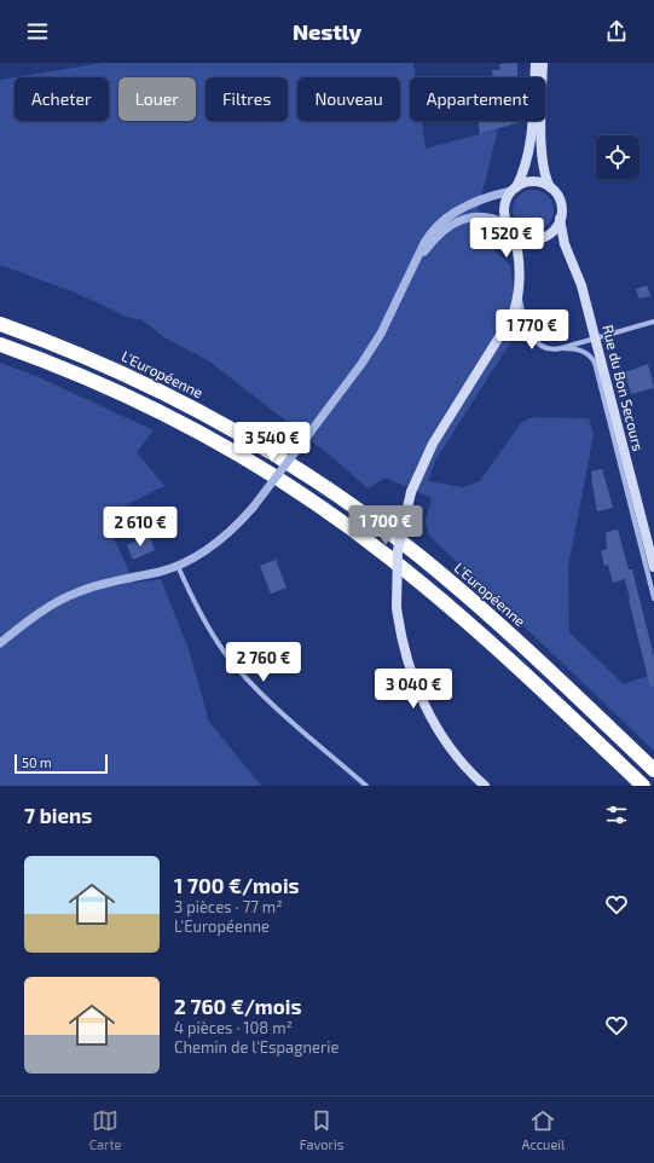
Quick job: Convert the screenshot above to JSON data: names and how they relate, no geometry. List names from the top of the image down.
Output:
{
  "streets": {
    "highway": ["L'Européenne"],
    "main road": ["Rue du Bon Secours"]
  },
  "scale_bar": "50 m",
  "page": {
    "header": "Nestly",
    "chip": [
      "Acheter",
      "Louer",
      "Filtres",
      "Nouveau",
      "Appartement"
    ],
    "price": [
      "1 520 €",
      "1 770 €",
      "3 540 €",
      "1 700 €",
      "2 610 €",
      "2 760 €",
      "3 040 €"
    ],
    "scale": "50 m",
    "heading": "7 biens",
    "list": [
      {
        "name": "1 700 €/mois",
        "note": "3 pièces · 77 m² · L'Européenne"
      },
      {
        "name": "2 760 €/mois",
        "note": "4 pièces · 108 m² · Chemin de l'Espagnerie"
      }
    ],
    "tabs": ["Carte", "Favoris", "Accueil"]
  }
}
